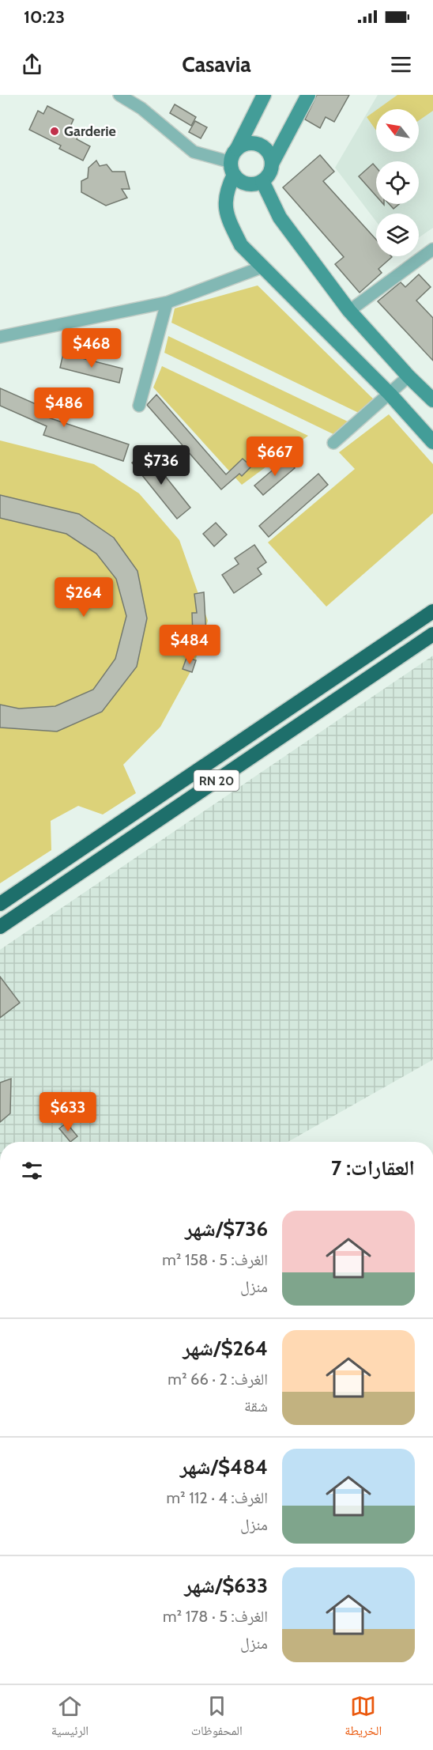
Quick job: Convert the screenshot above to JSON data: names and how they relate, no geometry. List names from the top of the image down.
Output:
{
  "streets": {
    "highway": ["RN 20"]
  },
  "places": ["Garderie"],
  "north": "top left",
  "page": {
    "status": "10:23",
    "header": "Casavia",
    "price": [
      "$468",
      "$486",
      "$667",
      "$736",
      "$264",
      "$484",
      "$633"
    ],
    "heading": "العقارات: 7",
    "list": [
      {
        "name": "$736/شهر",
        "note": "الغرف: 5 · 158 m² · منزل"
      },
      {
        "name": "$264/شهر",
        "note": "الغرف: 2 · 66 m² · شقة"
      },
      {
        "name": "$484/شهر",
        "note": "الغرف: 4 · 112 m² · منزل"
      },
      {
        "name": "$633/شهر",
        "note": "الغرف: 5 · 178 m² · منزل"
      }
    ],
    "tabs": ["الخريطة", "المحفوظات", "الرئيسية"]
  }
}
